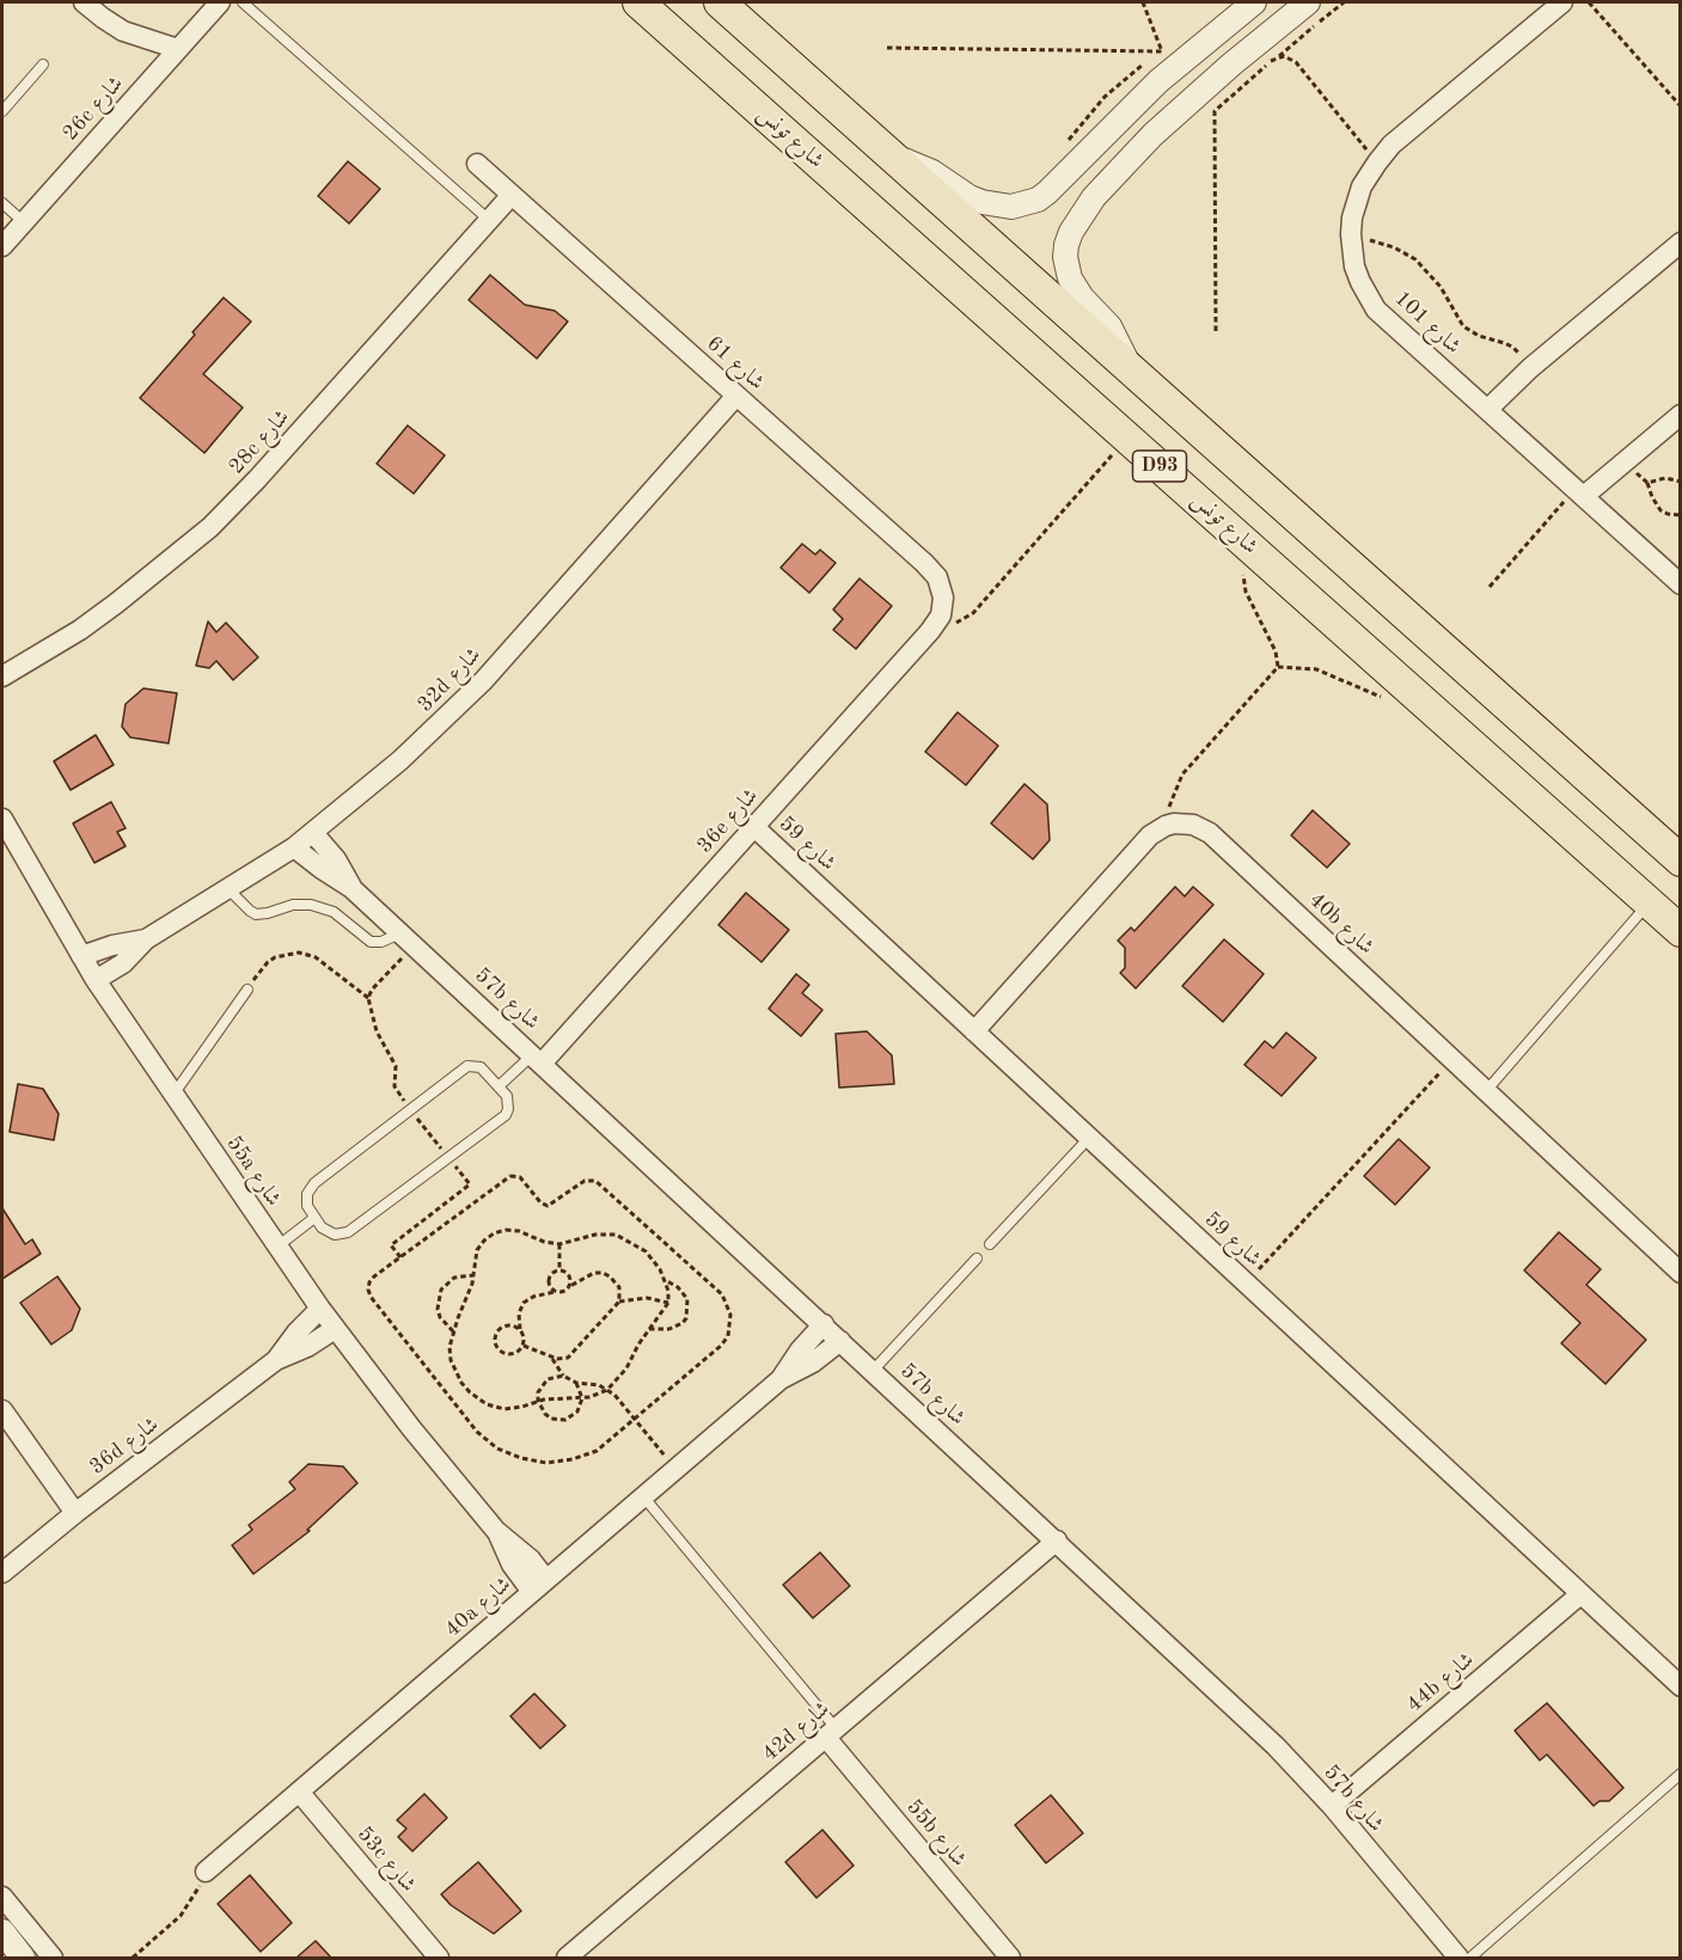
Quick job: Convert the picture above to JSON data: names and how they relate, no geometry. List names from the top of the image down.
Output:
{
  "streets": {
    "main road": ["شارع تونس", "D93"],
    "street": [
      "26c شارع",
      "شارع 101",
      "شارع 61",
      "28c شارع",
      "32d شارع",
      "36e شارع",
      "شارع 59",
      "40b شارع",
      "57b شارع",
      "55a شارع",
      "36d شارع",
      "40a شارع",
      "44b شارع",
      "42d شارع",
      "55b شارع",
      "53c شارع"
    ]
  },
  "crossings": [
    ["شارع 61", "28c شارع"],
    ["شارع 61", "32d شارع"],
    ["شارع 61", "36e شارع"],
    ["32d شارع", "57b شارع"],
    ["32d شارع", "55a شارع"],
    ["36e شارع", "شارع 59"],
    ["36e شارع", "57b شارع"],
    ["شارع 59", "44b شارع"],
    ["57b شارع", "40a شارع"],
    ["57b شارع", "44b شارع"],
    ["57b شارع", "42d شارع"],
    ["55a شارع", "36d شارع"],
    ["55a شارع", "40a شارع"],
    ["40a شارع", "53c شارع"],
    ["42d شارع", "55b شارع"]
  ]
}
